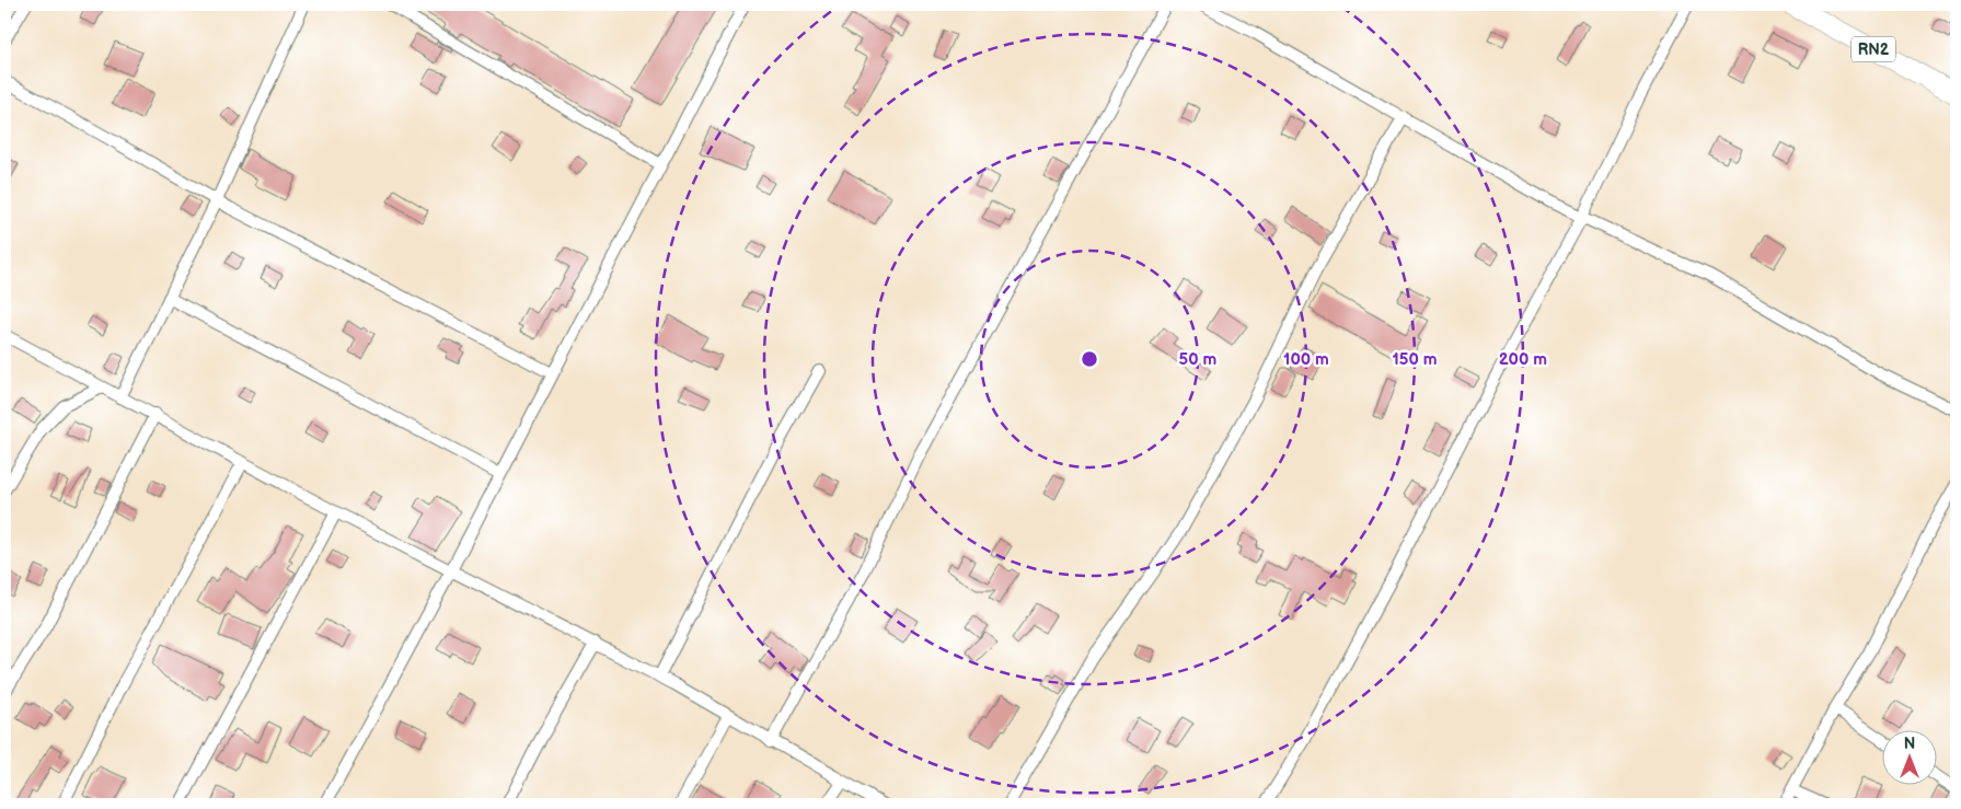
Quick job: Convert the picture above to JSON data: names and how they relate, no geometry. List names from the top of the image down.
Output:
{
  "streets": {
    "highway": ["RN2"]
  },
  "north": "top",
  "rings": [
    "50 m",
    "100 m",
    "150 m",
    "200 m"
  ]
}
